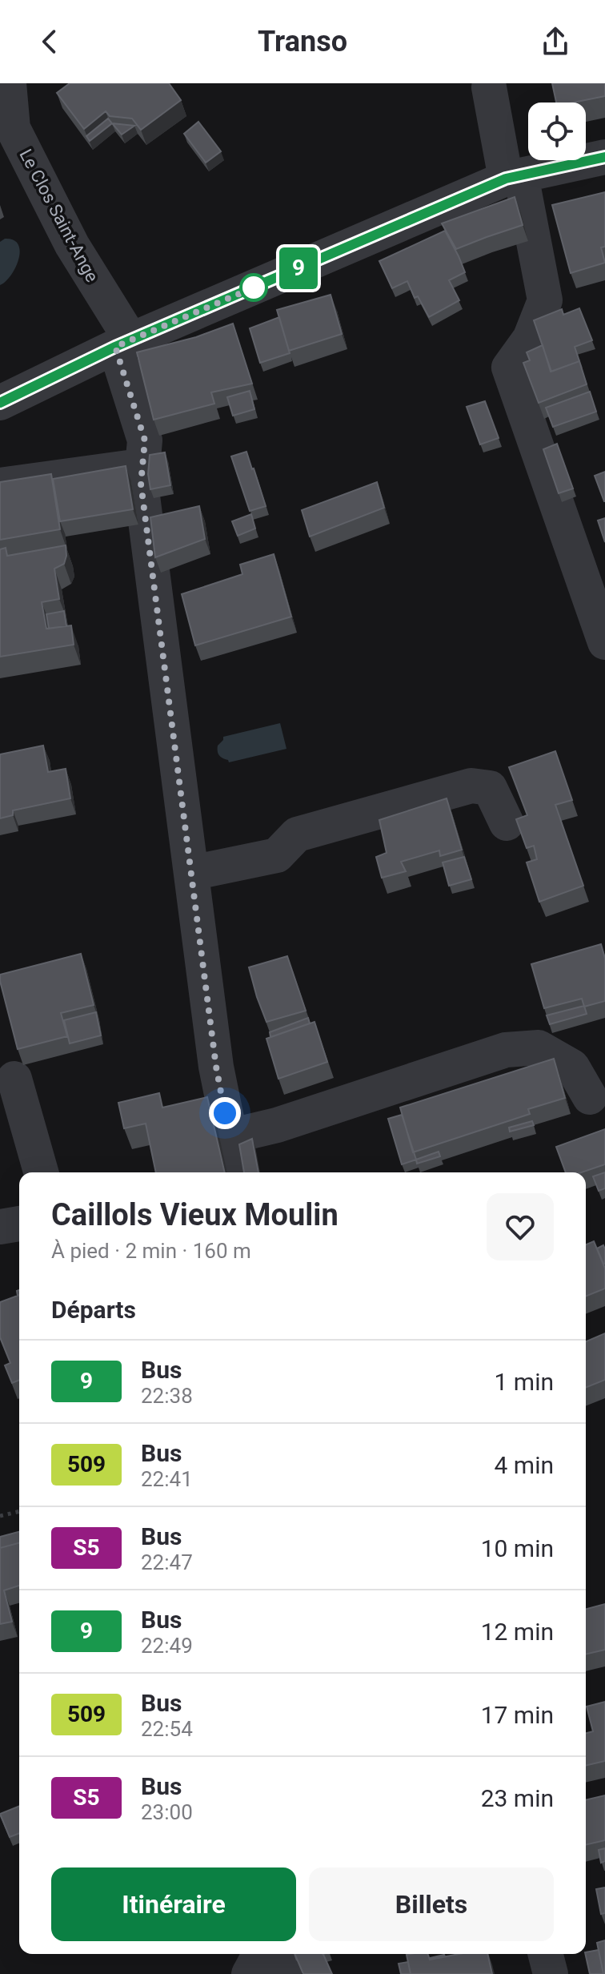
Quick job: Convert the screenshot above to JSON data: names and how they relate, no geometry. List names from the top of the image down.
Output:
{
  "streets": {
    "street": ["Le Clos Saint-Ange"]
  },
  "lines": ["bus line 9"],
  "page": {
    "header": "Transo",
    "on_map": "9",
    "heading": [
      ["Caillols Vieux Moulin", "À pied · 2 min · 160 m"],
      "Départs"
    ],
    "list": [
      {
        "mark": "9",
        "name": "Bus",
        "note": "22:38",
        "value": "1 min"
      },
      {
        "mark": "509",
        "name": "Bus",
        "note": "22:41",
        "value": "4 min"
      },
      {
        "mark": "S5",
        "name": "Bus",
        "note": "22:47",
        "value": "10 min"
      },
      {
        "mark": "9",
        "name": "Bus",
        "note": "22:49",
        "value": "12 min"
      },
      {
        "mark": "509",
        "name": "Bus",
        "note": "22:54",
        "value": "17 min"
      },
      {
        "mark": "S5",
        "name": "Bus",
        "note": "23:00",
        "value": "23 min"
      }
    ],
    "buttons": ["Itinéraire", "Billets"]
  }
}
